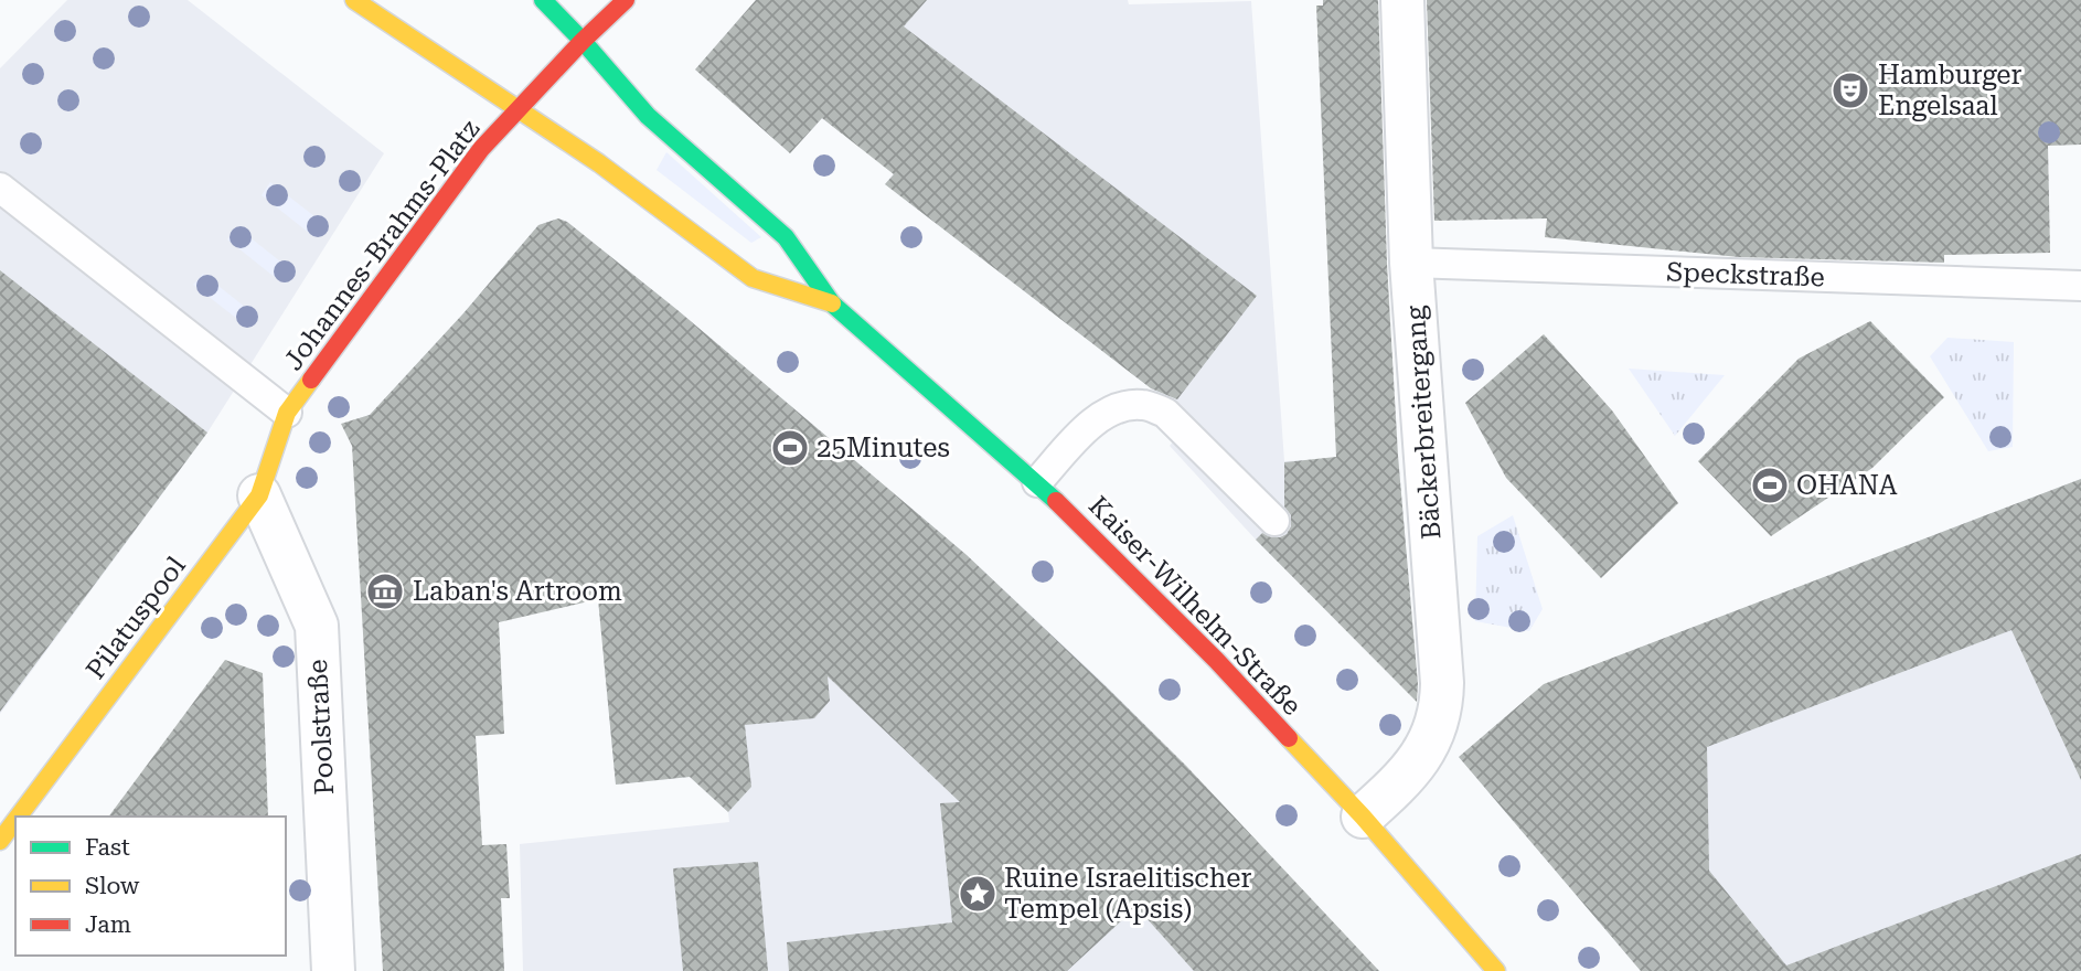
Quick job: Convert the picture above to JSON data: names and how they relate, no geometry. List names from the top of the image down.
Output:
{
  "streets": {
    "main road": ["Johannes-Brahms-Platz", "Kaiser-Wilhelm-Straße", "Pilatuspool"],
    "street": ["Bäckerbreitergang", "Poolstraße"],
    "lane": ["Speckstraße"]
  },
  "crossings": [
    ["Johannes-Brahms-Platz", "Kaiser-Wilhelm-Straße"],
    ["Johannes-Brahms-Platz", "Pilatuspool"],
    ["Speckstraße", "Bäckerbreitergang"],
    ["Bäckerbreitergang", "Kaiser-Wilhelm-Straße"],
    ["Pilatuspool", "Poolstraße"]
  ],
  "places": {
    "theatre": ["Hamburger Engelsaal"],
    "sports": ["25Minutes", "OHANA"],
    "museum": ["Laban's Artroom"],
    "place": ["Ruine Israelitischer Tempel (Apsis)"]
  },
  "legend": ["Fast", "Slow", "Jam"]
}
